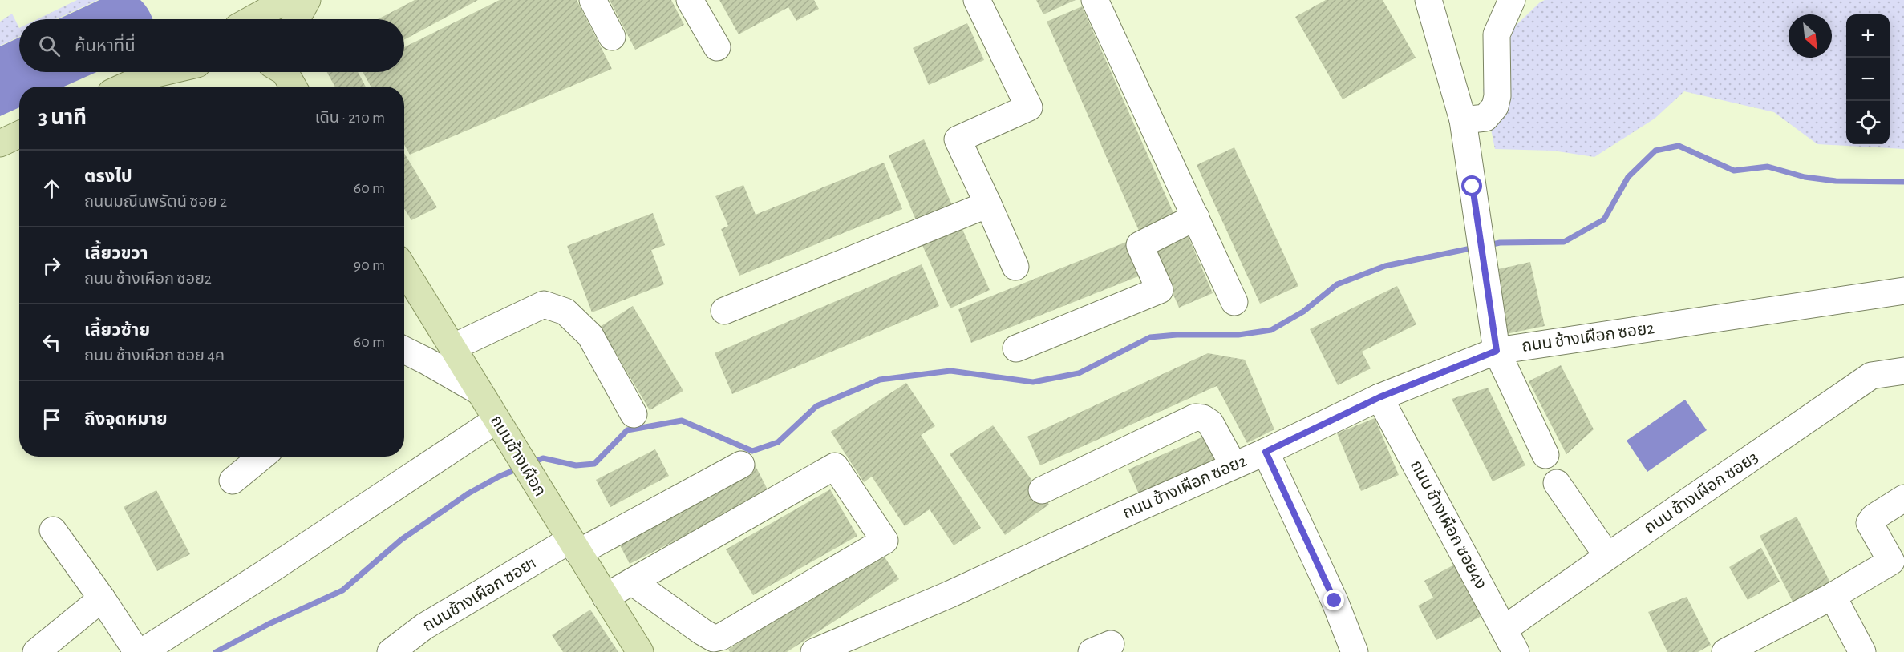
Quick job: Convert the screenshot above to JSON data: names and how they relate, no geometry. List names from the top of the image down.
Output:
{
  "streets": {
    "main road": ["ถนนช้างเผือก"],
    "street": [
      "ถนน ช้างเผือก ซอย2",
      "ถนน ช้างเผือก ซอย3",
      "ถนน ช้างเผือก ซอย4ง",
      "ถนนช้างเผือก ซอย1"
    ]
  },
  "crossings": [
    ["ถนน ช้างเผือก ซอย2", "ถนน ช้างเผือก ซอย4ง"],
    ["ถนนช้างเผือก", "ถนนช้างเผือก ซอย1"],
    ["ถนน ช้างเผือก ซอย3", "ถนน ช้างเผือก ซอย4ง"]
  ],
  "north": "bottom right",
  "page": {
    "map_buttons": ["+", "−"],
    "search": "ค้นหาที่นี่",
    "heading": ["3 นาที", "เดิน · 210 m"],
    "list": [
      ["ตรงไป", "ถนนมณีนพรัตน์ ซอย 2", "60 m"],
      ["เลี้ยวขวา", "ถนน ช้างเผือก ซอย2", "90 m"],
      ["เลี้ยวซ้าย", "ถนน ช้างเผือก ซอย 4ค", "60 m"],
      "ถึงจุดหมาย"
    ]
  }
}
